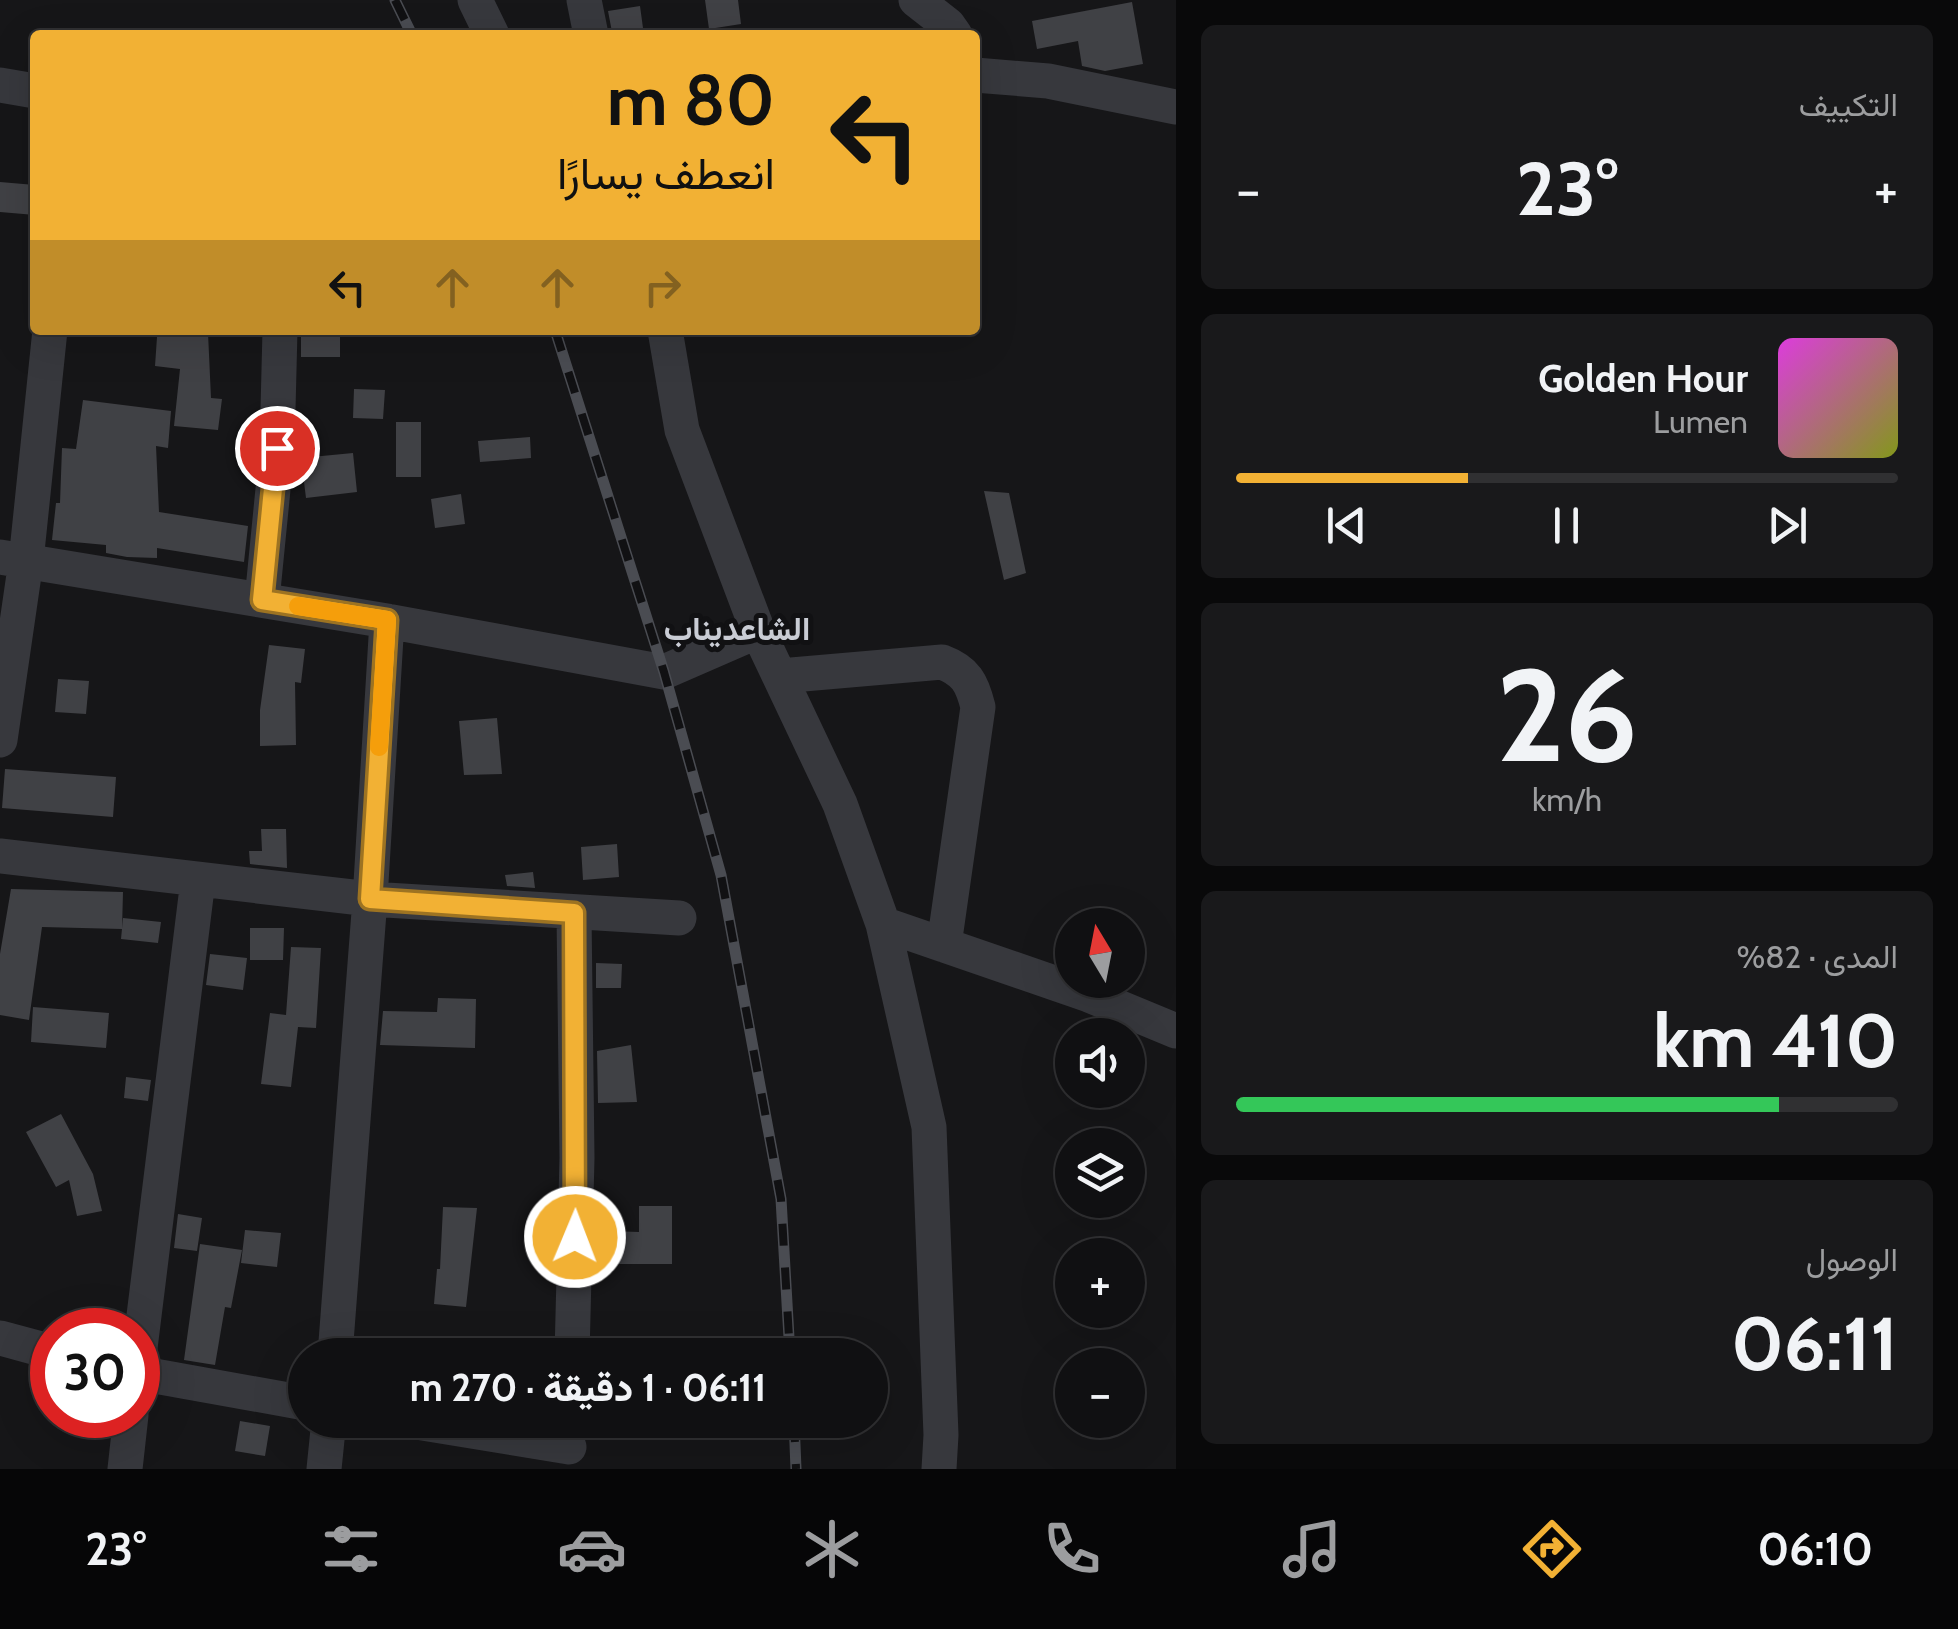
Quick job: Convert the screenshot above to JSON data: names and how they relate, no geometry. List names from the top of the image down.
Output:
{
  "districts": ["الشاعديناب"],
  "north": "top",
  "page": {
    "tile": [
      "التكييف",
      ["26", "km/h"],
      ["المدى · 82%", "410 km"],
      ["الوصول", "06:11"]
    ],
    "turn": ["80 m", "انعطف يسارًا"],
    "heat": ["−", "23°", "+"],
    "song": ["Golden Hour", "Lumen"],
    "map_buttons": ["+", "−"],
    "limit": "30",
    "trip": "06:11 · 1 دقيقة · 270 m",
    "tabs": ["06:10", "23°"]
  }
}
